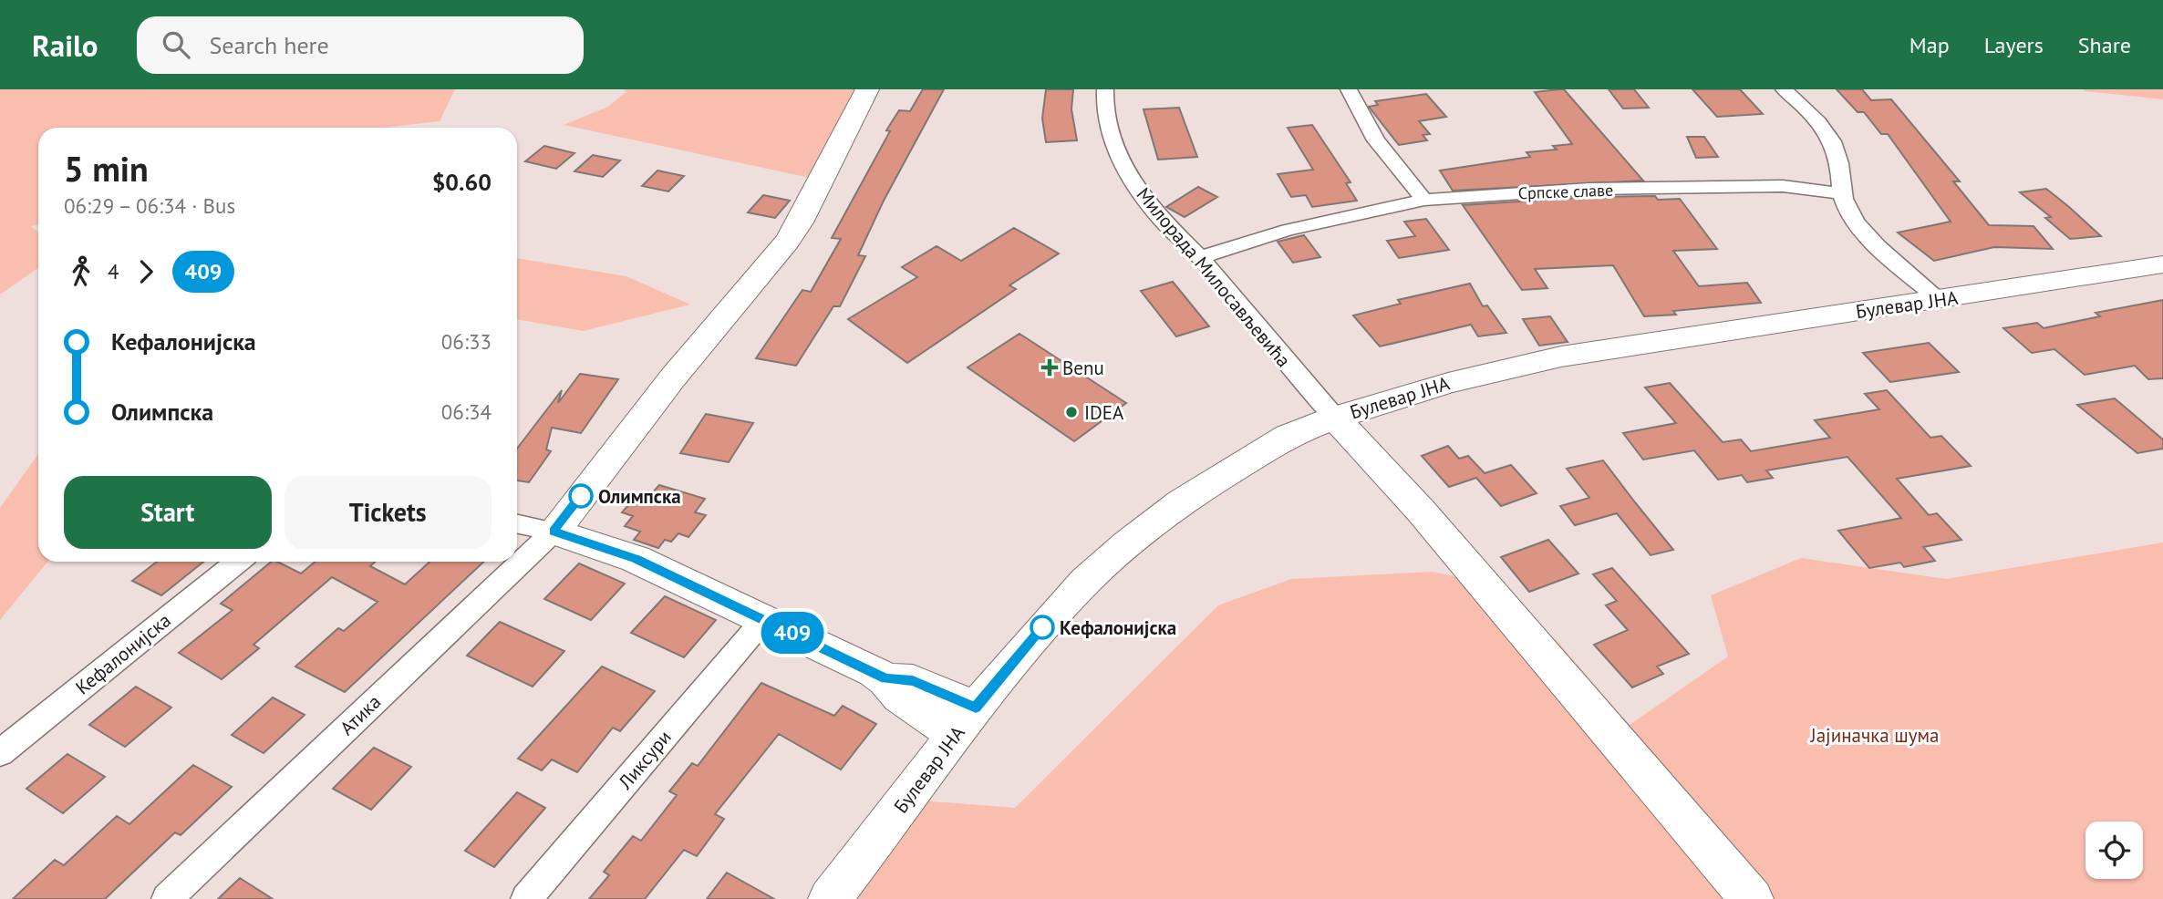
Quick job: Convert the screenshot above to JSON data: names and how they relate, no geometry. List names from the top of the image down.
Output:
{
  "streets": {
    "street": [
      "Српске славе",
      "Милорада Милосављевића",
      "Булевар ЈНА",
      "Кефалонијска",
      "Атика",
      "Ликсури"
    ]
  },
  "crossings": [
    ["Српске славе", "Милорада Милосављевића"],
    ["Милорада Милосављевића", "Булевар ЈНА"]
  ],
  "parks": ["Јајиначка шума"],
  "places": {
    "health": ["Benu"],
    "other": ["IDEA", "Олимпска", "Кефалонијска"]
  },
  "lines": ["bus line 409"],
  "page": {
    "header": "Railo",
    "search": "Search here",
    "nav": ["Map", "Layers", "Share"],
    "on_map": "409",
    "heading": ["5 min", "06:29 – 06:34 · Bus", "$0.60"],
    "legs": ["4", "409"],
    "list": [
      {
        "name": "Кефалонијска",
        "value": "06:33"
      },
      {
        "name": "Олимпска",
        "value": "06:34"
      }
    ],
    "buttons": ["Start", "Tickets"]
  }
}
